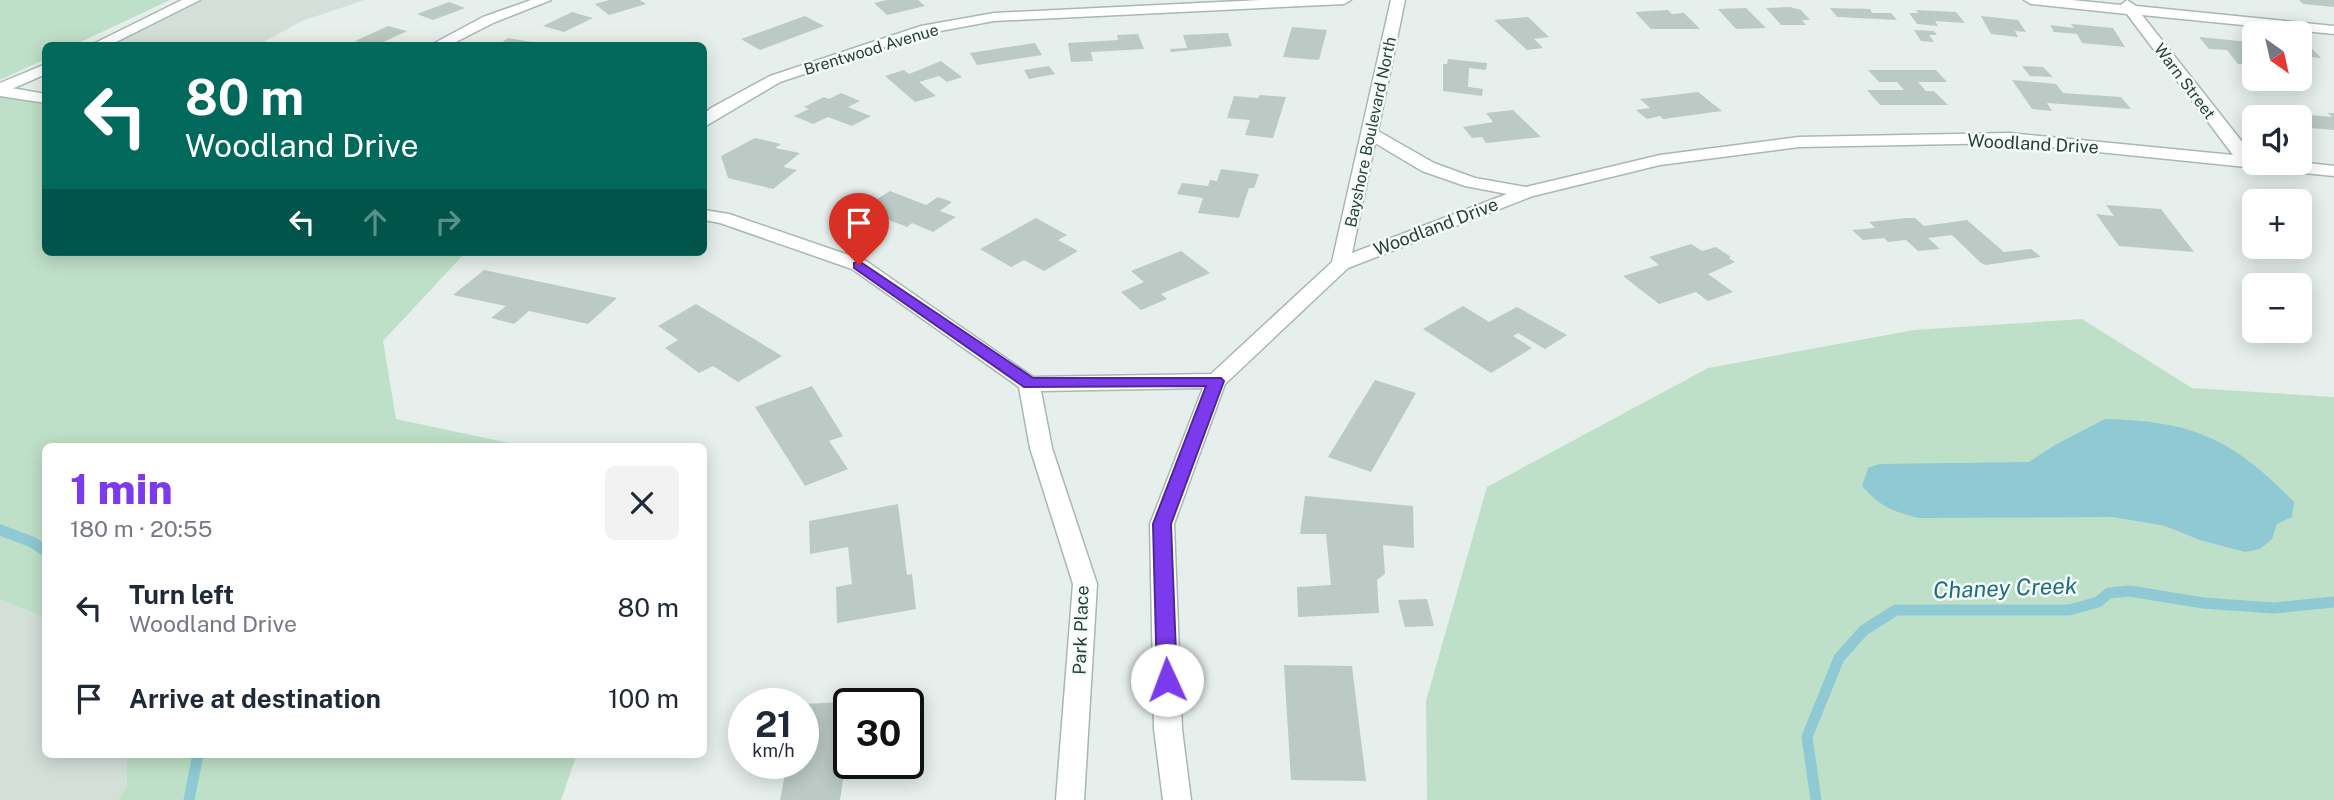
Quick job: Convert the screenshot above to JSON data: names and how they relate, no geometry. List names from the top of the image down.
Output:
{
  "streets": {
    "street": [
      "Brentwood Avenue",
      "Warn Street",
      "Bayshore Boulevard North",
      "Woodland Drive",
      "Park Place"
    ]
  },
  "crossings": [
    ["Bayshore Boulevard North", "Woodland Drive"]
  ],
  "water": ["Chaney Creek"],
  "north": "bottom right",
  "page": {
    "map_buttons": ["+", "−"],
    "turn": ["80 m", "Woodland Drive"],
    "heading": ["1 min", "180 m · 20:55"],
    "list": [
      {
        "name": "Turn left",
        "note": "Woodland Drive",
        "value": "80 m"
      },
      {
        "name": "Arrive at destination",
        "value": "100 m"
      }
    ],
    "speed": "21 km/h",
    "limit": "30"
  }
}
